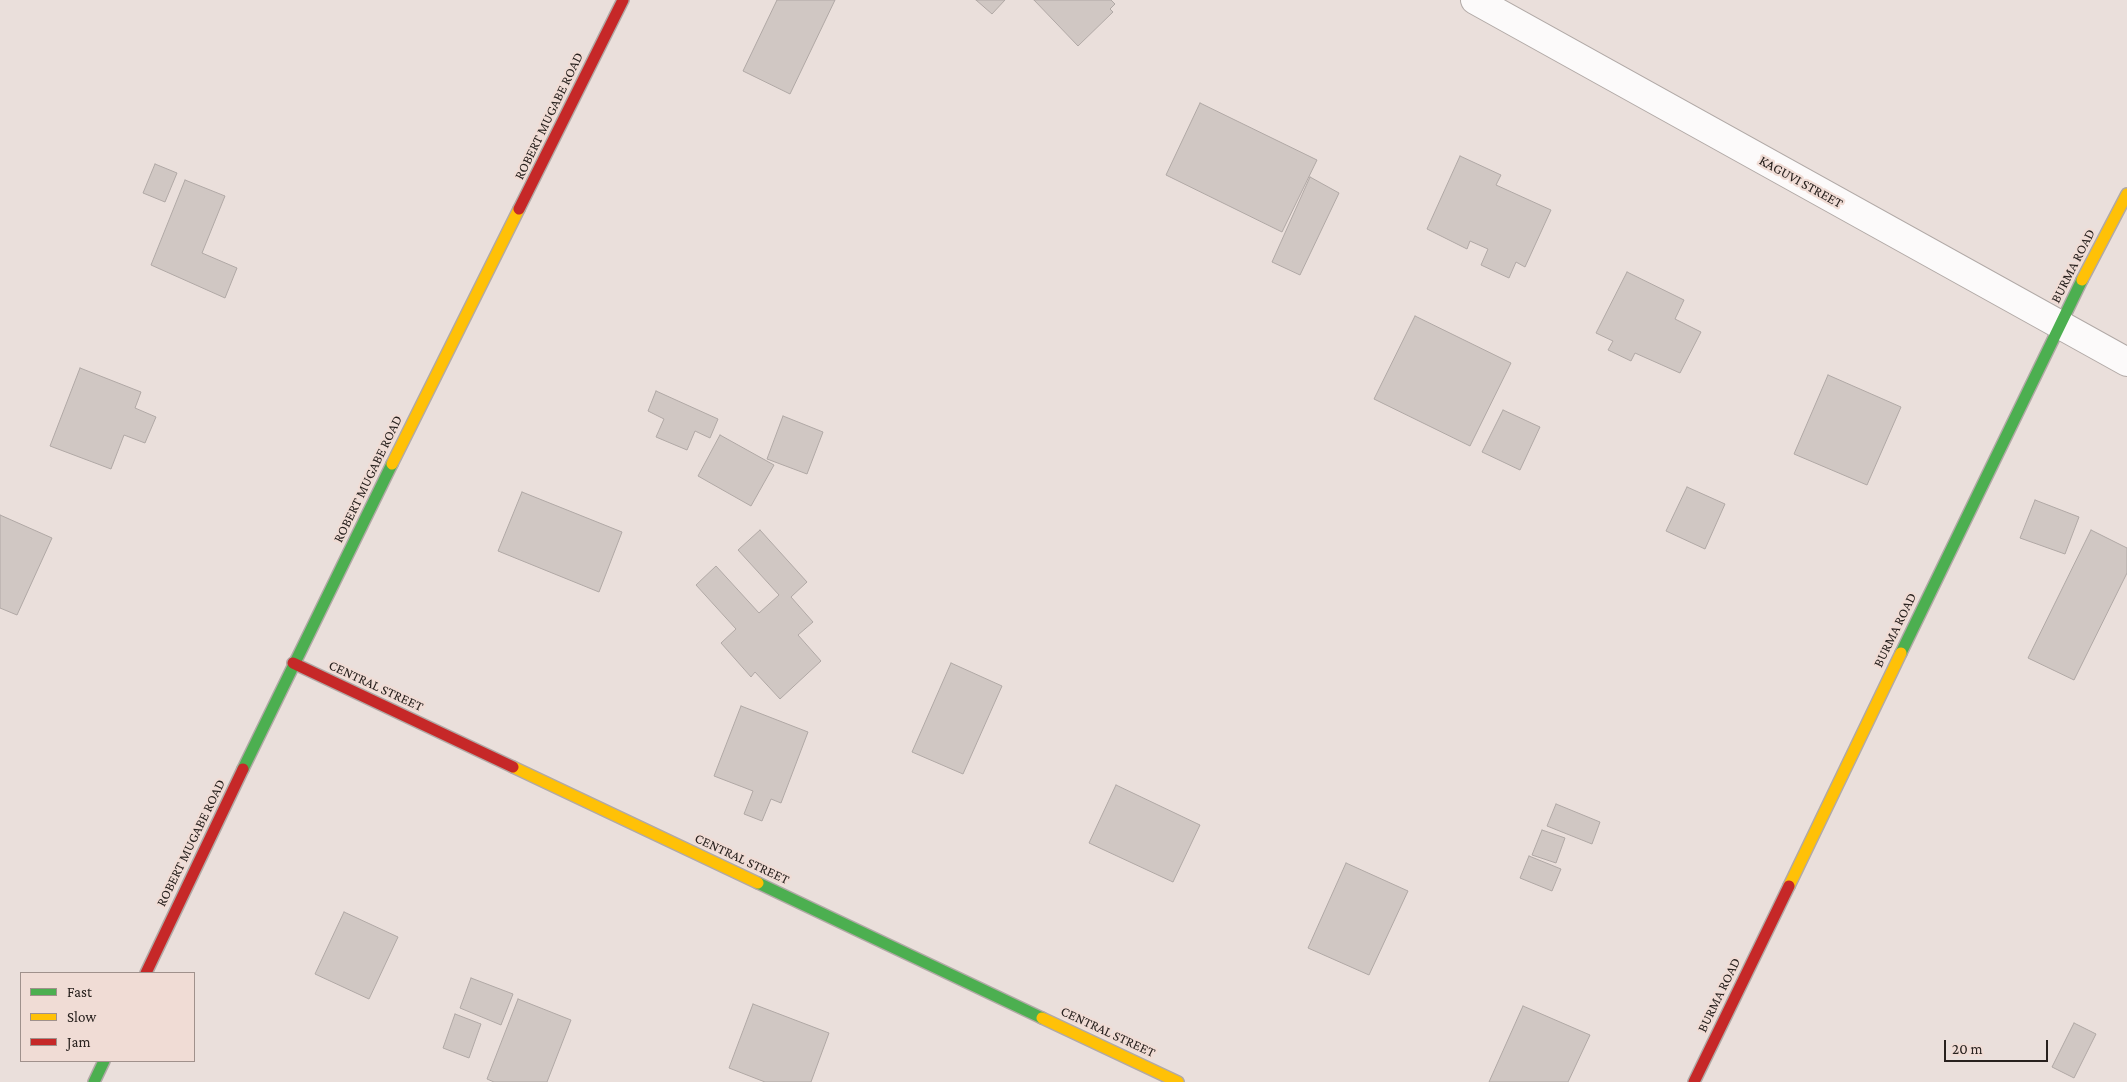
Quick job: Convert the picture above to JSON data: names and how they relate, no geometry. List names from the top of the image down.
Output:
{
  "streets": {
    "street": [
      "ROBERT MUGABE ROAD",
      "KAGUVI STREET",
      "BURMA ROAD",
      "CENTRAL STREET"
    ]
  },
  "crossings": [
    ["ROBERT MUGABE ROAD", "CENTRAL STREET"],
    ["KAGUVI STREET", "BURMA ROAD"]
  ],
  "legend": ["Fast", "Slow", "Jam"],
  "scale_bar": "20 m"
}
